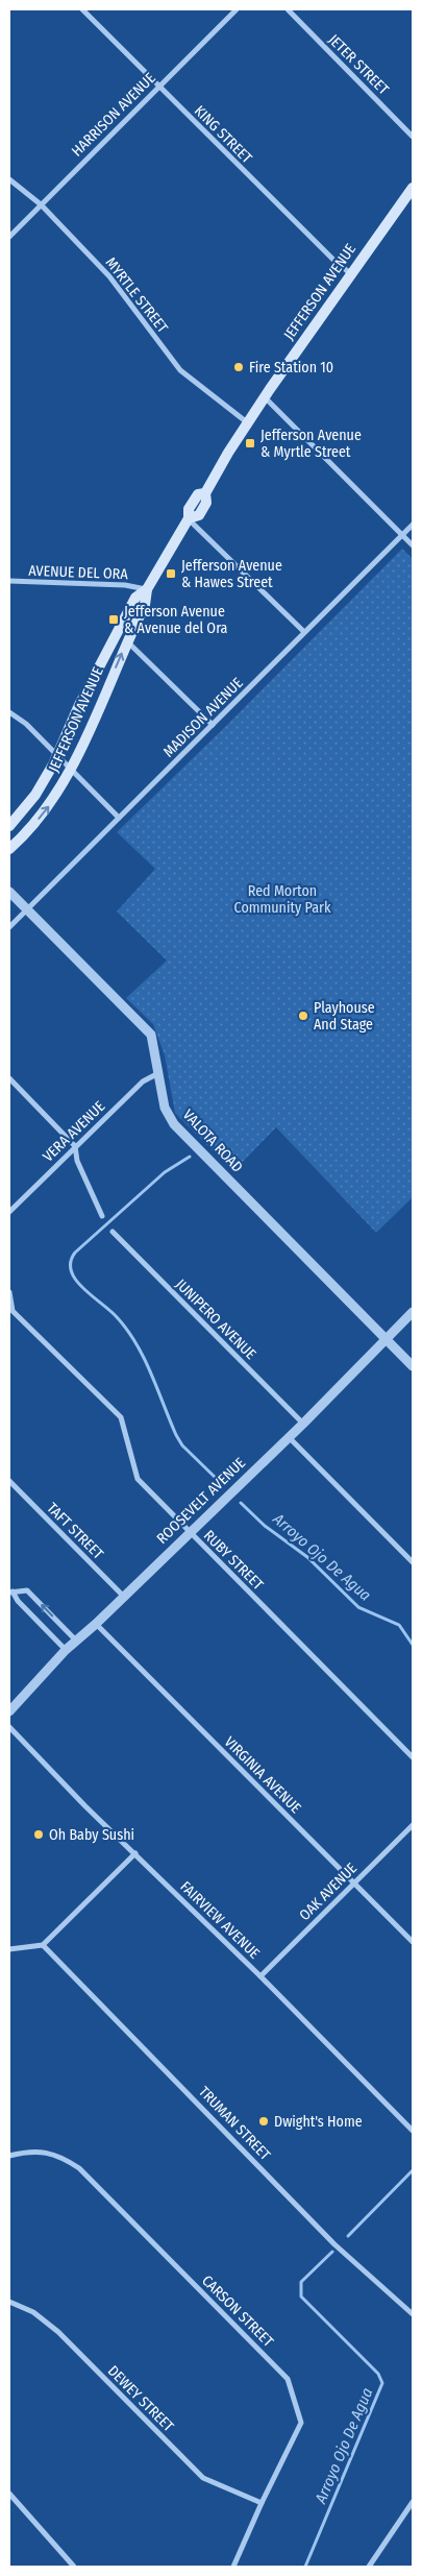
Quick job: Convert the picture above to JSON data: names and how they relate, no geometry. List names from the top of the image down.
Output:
{
  "streets": {
    "main road": ["JEFFERSON AVENUE"],
    "street": [
      "JETER STREET",
      "HARRISON AVENUE",
      "KING STREET",
      "MYRTLE STREET",
      "AVENUE DEL ORA",
      "MADISON AVENUE",
      "VERA AVENUE",
      "VALOTA ROAD",
      "JUNIPERO AVENUE",
      "ROOSEVELT AVENUE",
      "TAFT STREET",
      "RUBY STREET",
      "VIRGINIA AVENUE",
      "OAK AVENUE",
      "FAIRVIEW AVENUE",
      "TRUMAN STREET",
      "CARSON STREET",
      "DEWEY STREET"
    ]
  },
  "crossings": [
    ["HARRISON AVENUE", "KING STREET"],
    ["HARRISON AVENUE", "MYRTLE STREET"],
    ["KING STREET", "JEFFERSON AVENUE"],
    ["JEFFERSON AVENUE", "MYRTLE STREET"],
    ["JEFFERSON AVENUE", "AVENUE DEL ORA"],
    ["MADISON AVENUE", "VALOTA ROAD"],
    ["VERA AVENUE", "VALOTA ROAD"],
    ["VALOTA ROAD", "ROOSEVELT AVENUE"],
    ["JUNIPERO AVENUE", "ROOSEVELT AVENUE"],
    ["ROOSEVELT AVENUE", "TAFT STREET"],
    ["ROOSEVELT AVENUE", "RUBY STREET"],
    ["ROOSEVELT AVENUE", "VIRGINIA AVENUE"],
    ["VIRGINIA AVENUE", "OAK AVENUE"],
    ["OAK AVENUE", "FAIRVIEW AVENUE"],
    ["CARSON STREET", "DEWEY STREET"]
  ],
  "water": ["Arroyo Ojo De Agua"],
  "parks": ["Red Morton Community Park"],
  "places": {
    "other": [
      "Fire Station 10",
      "Playhouse And Stage",
      "Oh Baby Sushi",
      "Dwight's Home"
    ],
    "transit": ["Jefferson Avenue & Myrtle Street", "Jefferson Avenue & Hawes Street", "Jefferson Avenue & Avenue del Ora"]
  }
}
